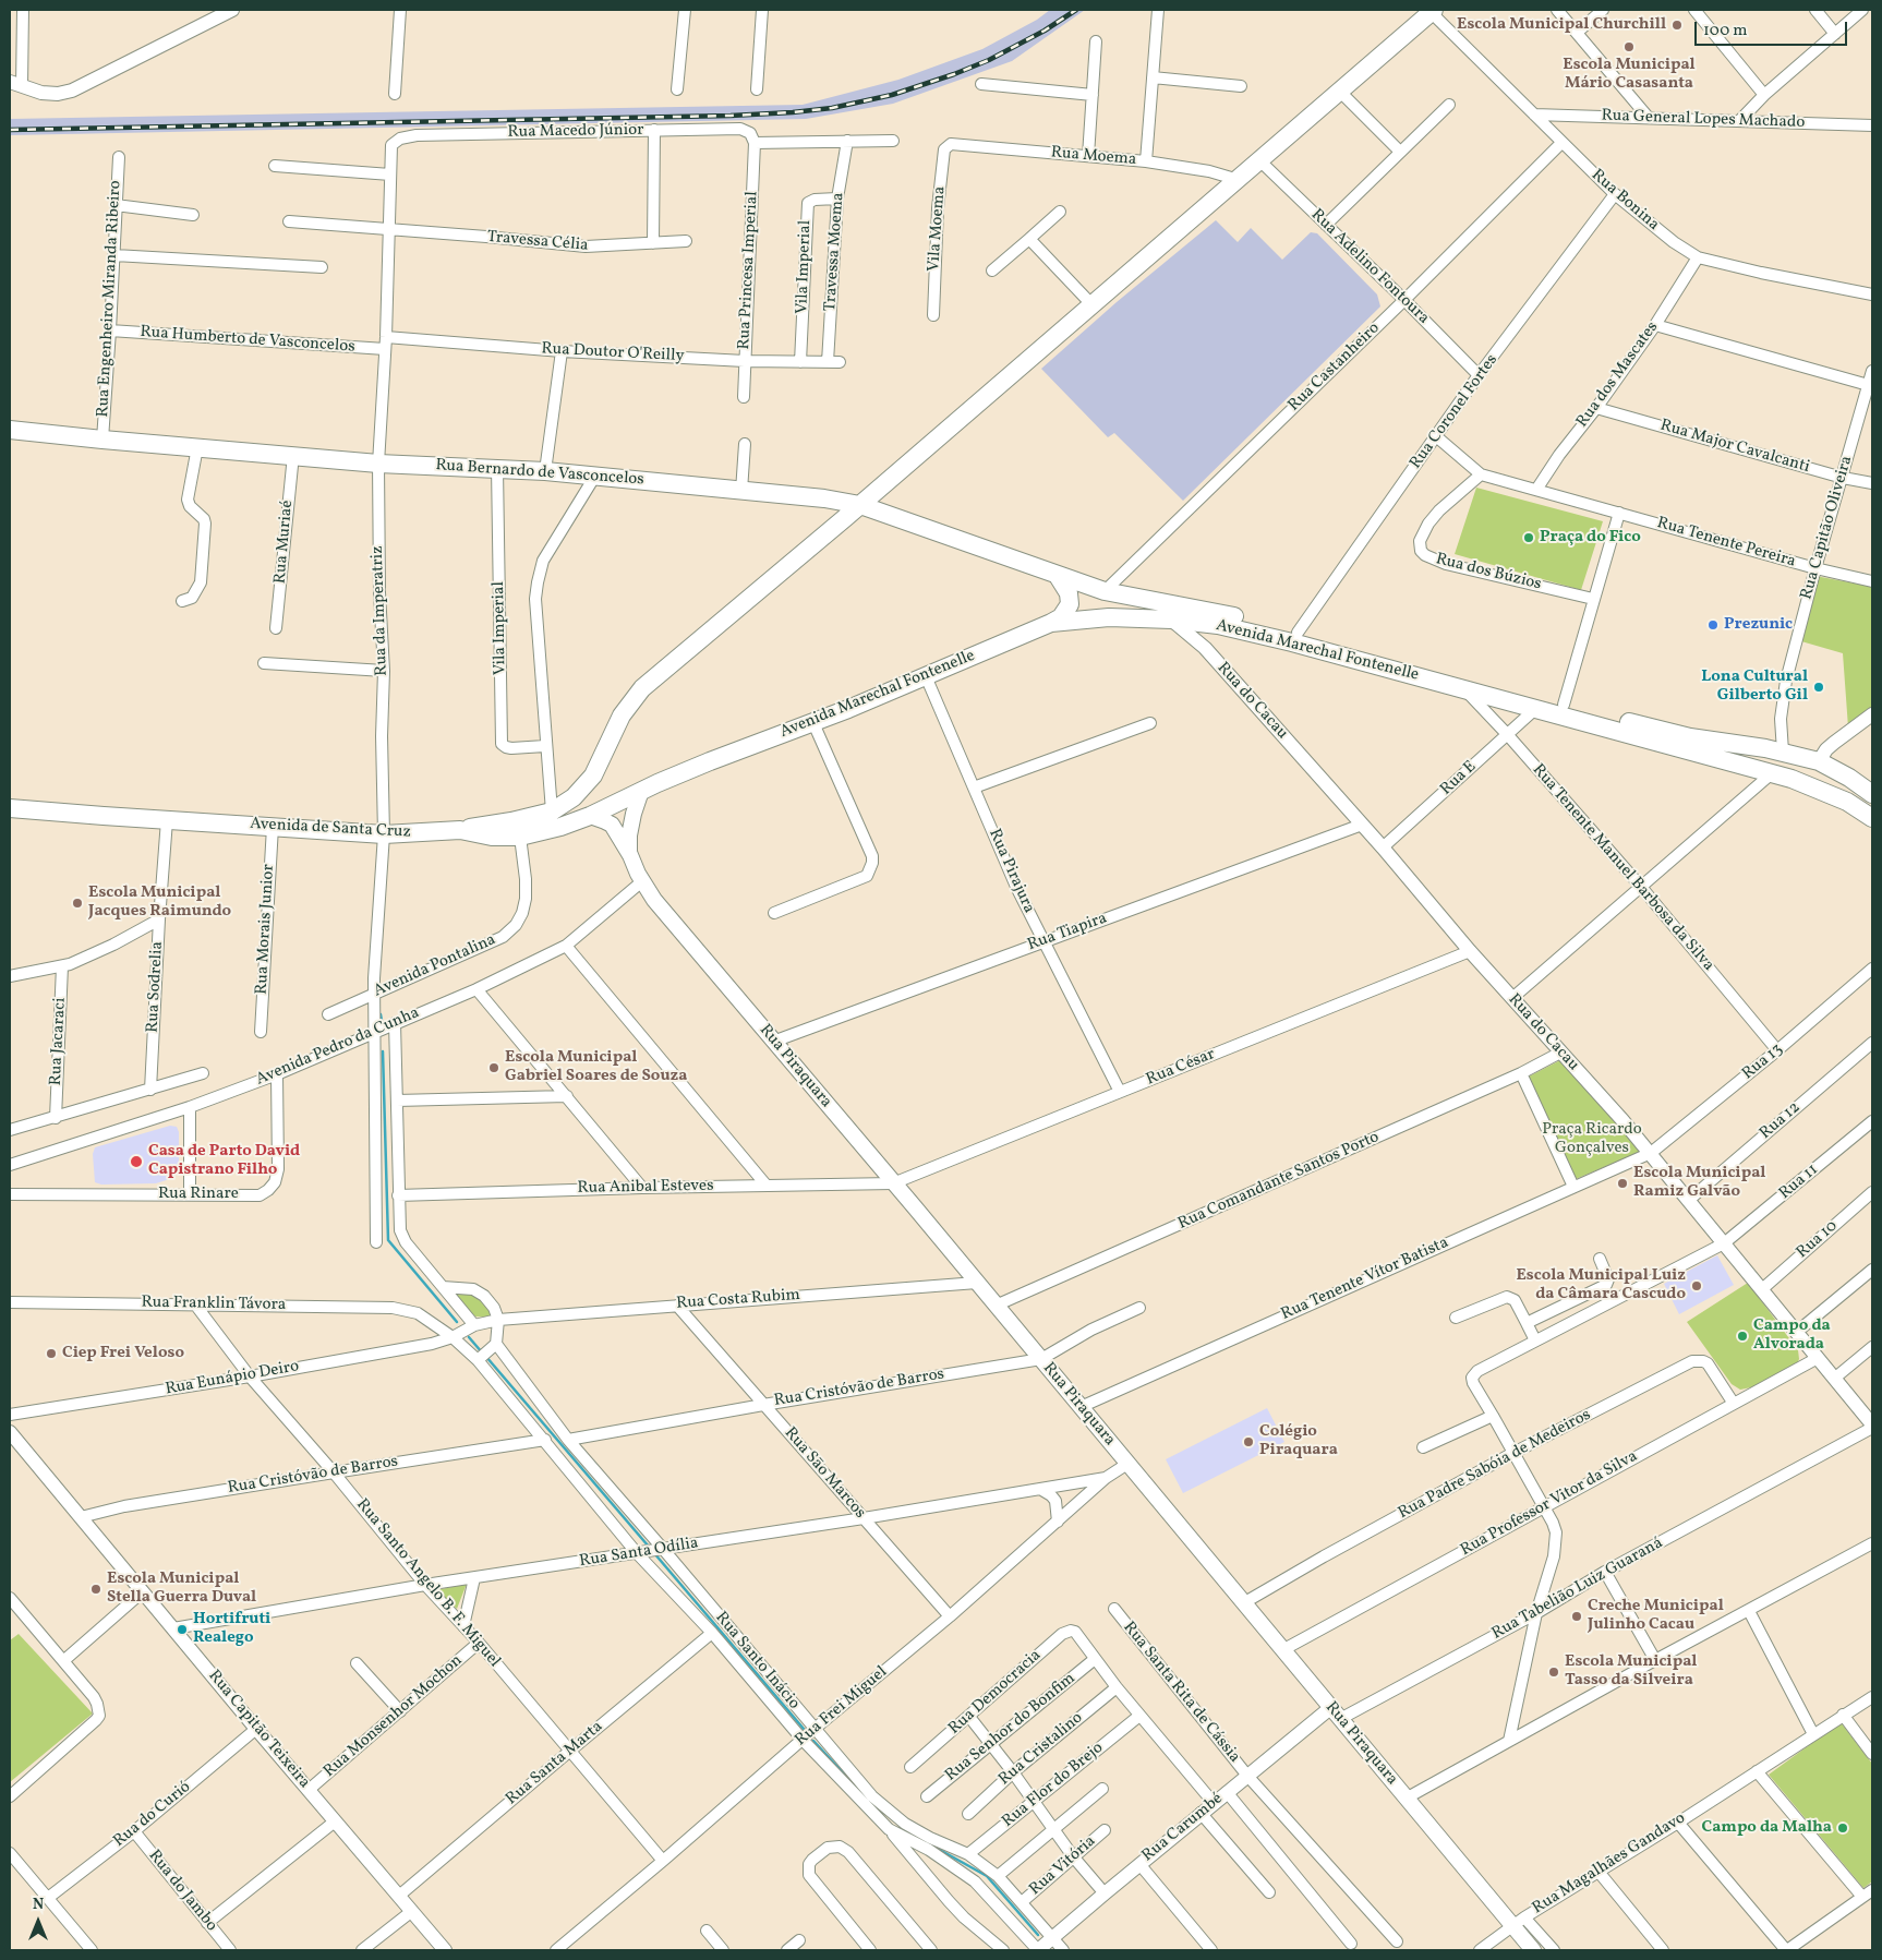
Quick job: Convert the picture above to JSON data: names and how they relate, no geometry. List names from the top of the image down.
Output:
{
  "streets": {
    "main road": [
      "Rua Bernardo de Vasconcelos",
      "Avenida Marechal Fontenelle",
      "Avenida de Santa Cruz",
      "Rua Piraquara"
    ],
    "street": [
      "Rua General Lopes Machado",
      "Rua Macedo Júnior",
      "Rua Moema",
      "Rua Bonina",
      "Vila Moema",
      "Travessa Célia",
      "Travessa Moema",
      "Vila Imperial",
      "Rua Adelino Fontoura",
      "Rua Princesa Imperial",
      "Rua Engenheiro Miranda Ribeiro",
      "Rua Humberto de Vasconcelos",
      "Rua Doutor O'Reilly",
      "Rua Castanheiro",
      "Rua dos Mascates",
      "Rua Coronel Fortes",
      "Rua Major Cavalcanti",
      "Rua Capitão Oliveira",
      "Rua Muriaé",
      "Rua Tenente Pereira",
      "Rua dos Búzios",
      "Rua da Imperatriz",
      "Rua do Cacau",
      "Rua E",
      "Rua Tenente Manuel Barbosa da Silva",
      "Rua Pirajura",
      "Rua Morais Junior",
      "Rua Tiapira",
      "Avenida Pontalina",
      "Rua Sodrelia",
      "Rua Jacaraci",
      "Avenida Pedro da Cunha",
      "Rua 13",
      "Rua César",
      "Rua 12",
      "Rua Comandante Santos Porto",
      "Rua 11",
      "Rua Anibal Esteves",
      "Rua Rinare",
      "Rua 10",
      "Rua Tenente Vítor Batista",
      "Rua Costa Rubim",
      "Rua Franklin Távora",
      "Rua Eunápio Deiro",
      "Rua Cristóvão de Barros",
      "Rua Padre Sabóia de Medeiros",
      "Rua Sāo Marcos",
      "Rua Professor Vitor da Silva",
      "Rua Santa Odília",
      "Rua Santo Angelo B. F. Miguel",
      "Rua Tabelião Luiz Guaraná",
      "Rua Santo Inácio",
      "Rua Democracia",
      "Rua Santa Rita de Cássia",
      "Rua Frei Miguel",
      "Rua Monsenhor Mochon",
      "Rua Senhor do Bonfim",
      "Rua Capitão Teixeira",
      "Rua Cristalino",
      "Rua Santa Marta",
      "Rua Flor do Brejo",
      "Rua do Curió",
      "Rua Carumbé",
      "Rua Magalhães Gandavo",
      "Rua Vitória",
      "Rua do Jambo"
    ]
  },
  "crossings": [
    ["Rua General Lopes Machado", "Rua Bonina"],
    ["Rua Macedo Júnior", "Rua Princesa Imperial"],
    ["Rua Macedo Júnior", "Rua da Imperatriz"],
    ["Rua Moema", "Vila Moema"],
    ["Rua Bonina", "Rua Castanheiro"],
    ["Rua Bonina", "Rua dos Mascates"],
    ["Rua Bonina", "Rua Coronel Fortes"],
    ["Travessa Célia", "Rua da Imperatriz"],
    ["Travessa Moema", "Vila Imperial"],
    ["Travessa Moema", "Rua Doutor O'Reilly"],
    ["Vila Imperial", "Rua Doutor O'Reilly"],
    ["Vila Imperial", "Rua Bernardo de Vasconcelos"],
    ["Rua Adelino Fontoura", "Rua Castanheiro"],
    ["Rua Adelino Fontoura", "Rua Coronel Fortes"],
    ["Rua Princesa Imperial", "Rua Doutor O'Reilly"],
    ["Rua Engenheiro Miranda Ribeiro", "Rua Humberto de Vasconcelos"],
    ["Rua Engenheiro Miranda Ribeiro", "Rua Bernardo de Vasconcelos"],
    ["Rua Humberto de Vasconcelos", "Rua da Imperatriz"],
    ["Rua Doutor O'Reilly", "Rua da Imperatriz"],
    ["Rua Castanheiro", "Avenida Marechal Fontenelle"],
    ["Rua dos Mascates", "Rua Major Cavalcanti"],
    ["Rua dos Mascates", "Rua Tenente Pereira"],
    ["Rua Coronel Fortes", "Rua Tenente Pereira"],
    ["Rua Coronel Fortes", "Avenida Marechal Fontenelle"],
    ["Rua Major Cavalcanti", "Rua Capitão Oliveira"],
    ["Rua Bernardo de Vasconcelos", "Rua Muriaé"],
    ["Rua Bernardo de Vasconcelos", "Rua da Imperatriz"],
    ["Rua Bernardo de Vasconcelos", "Avenida Marechal Fontenelle"],
    ["Rua Capitão Oliveira", "Rua Tenente Pereira"],
    ["Rua Capitão Oliveira", "Avenida Marechal Fontenelle"],
    ["Rua Tenente Pereira", "Rua dos Búzios"],
    ["Rua da Imperatriz", "Avenida de Santa Cruz"],
    ["Rua da Imperatriz", "Avenida Pontalina"],
    ["Rua da Imperatriz", "Avenida Pedro da Cunha"],
    ["Avenida Marechal Fontenelle", "Rua do Cacau"],
    ["Avenida Marechal Fontenelle", "Rua E"],
    ["Avenida Marechal Fontenelle", "Avenida de Santa Cruz"],
    ["Avenida Marechal Fontenelle", "Rua Tenente Manuel Barbosa da Silva"],
    ["Avenida Marechal Fontenelle", "Rua Pirajura"],
    ["Avenida Marechal Fontenelle", "Rua Piraquara"],
    ["Rua do Cacau", "Rua E"],
    ["Rua do Cacau", "Rua Tiapira"],
    ["Rua do Cacau", "Rua 13"],
    ["Rua do Cacau", "Rua César"],
    ["Rua do Cacau", "Rua 12"],
    ["Rua do Cacau", "Rua Comandante Santos Porto"],
    ["Rua do Cacau", "Rua 11"],
    ["Rua do Cacau", "Rua 10"],
    ["Rua do Cacau", "Rua Tenente Vítor Batista"],
    ["Rua do Cacau", "Rua Professor Vitor da Silva"],
    ["Rua do Cacau", "Rua Tabelião Luiz Guaraná"],
    ["Rua E", "Rua Tenente Manuel Barbosa da Silva"],
    ["Avenida de Santa Cruz", "Rua Morais Junior"],
    ["Avenida de Santa Cruz", "Avenida Pontalina"],
    ["Avenida de Santa Cruz", "Rua Sodrelia"],
    ["Avenida de Santa Cruz", "Rua Piraquara"],
    ["Rua Tenente Manuel Barbosa da Silva", "Rua 13"],
    ["Rua Pirajura", "Rua Tiapira"],
    ["Rua Pirajura", "Rua César"],
    ["Rua Tiapira", "Rua Piraquara"],
    ["Avenida Pedro da Cunha", "Rua Piraquara"],
    ["Avenida Pedro da Cunha", "Rua Rinare"],
    ["Rua 13", "Rua Tenente Vítor Batista"],
    ["Rua Piraquara", "Rua César"],
    ["Rua Piraquara", "Rua Comandante Santos Porto"],
    ["Rua Piraquara", "Rua Anibal Esteves"],
    ["Rua Piraquara", "Rua Tenente Vítor Batista"],
    ["Rua Piraquara", "Rua Costa Rubim"],
    ["Rua Piraquara", "Rua Cristóvão de Barros"],
    ["Rua Piraquara", "Rua Padre Sabóia de Medeiros"],
    ["Rua Piraquara", "Rua Professor Vitor da Silva"],
    ["Rua Piraquara", "Rua Tabelião Luiz Guaraná"],
    ["Rua Piraquara", "Rua Frei Miguel"],
    ["Rua Piraquara", "Rua Carumbé"],
    ["Rua Piraquara", "Rua Magalhães Gandavo"],
    ["Rua César", "Rua Anibal Esteves"],
    ["Rua Costa Rubim", "Rua Franklin Távora"],
    ["Rua Costa Rubim", "Rua Eunápio Deiro"],
    ["Rua Costa Rubim", "Rua Sāo Marcos"],
    ["Rua Costa Rubim", "Rua Santo Inácio"],
    ["Rua Franklin Távora", "Rua Eunápio Deiro"],
    ["Rua Franklin Távora", "Rua Santo Angelo B. F. Miguel"],
    ["Rua Franklin Távora", "Rua Santo Inácio"],
    ["Rua Eunápio Deiro", "Rua Santo Angelo B. F. Miguel"],
    ["Rua Eunápio Deiro", "Rua Santo Inácio"],
    ["Rua Cristóvão de Barros", "Rua Sāo Marcos"],
    ["Rua Cristóvão de Barros", "Rua Santo Angelo B. F. Miguel"],
    ["Rua Cristóvão de Barros", "Rua Santo Inácio"],
    ["Rua Cristóvão de Barros", "Rua Capitão Teixeira"],
    ["Rua Padre Sabóia de Medeiros", "Rua Professor Vitor da Silva"],
    ["Rua Sāo Marcos", "Rua Santa Odília"],
    ["Rua Sāo Marcos", "Rua Frei Miguel"],
    ["Rua Santa Odília", "Rua Santo Angelo B. F. Miguel"],
    ["Rua Santa Odília", "Rua Santo Inácio"],
    ["Rua Santa Odília", "Rua Frei Miguel"],
    ["Rua Santa Odília", "Rua Capitão Teixeira"],
    ["Rua Santo Angelo B. F. Miguel", "Rua Frei Miguel"],
    ["Rua Santo Angelo B. F. Miguel", "Rua Monsenhor Mochon"],
    ["Rua Santo Angelo B. F. Miguel", "Rua Santa Marta"],
    ["Rua Tabelião Luiz Guaraná", "Rua Carumbé"],
    ["Rua Santo Inácio", "Rua Frei Miguel"],
    ["Rua Santo Inácio", "Rua Santa Marta"],
    ["Rua Santo Inácio", "Rua Flor do Brejo"],
    ["Rua Santo Inácio", "Rua Carumbé"],
    ["Rua Santo Inácio", "Rua Vitória"],
    ["Rua Democracia", "Rua Senhor do Bonfim"],
    ["Rua Santa Rita de Cássia", "Rua Carumbé"],
    ["Rua Monsenhor Mochon", "Rua Capitão Teixeira"],
    ["Rua Capitão Teixeira", "Rua Santa Marta"],
    ["Rua Capitão Teixeira", "Rua do Curió"],
    ["Rua do Curió", "Rua do Jambo"]
  ],
  "parks": ["Praça Ricardo Gonçalves"],
  "places": [
    "Escola Municipal Churchill",
    "Escola Municipal Mário Casasanta",
    "Praça do Fico",
    "Prezunic",
    "Lona Cultural Gilberto Gil",
    "Escola Municipal Jacques Raimundo",
    "Escola Municipal Gabriel Soares de Souza",
    "Casa de Parto David Capistrano Filho",
    "Escola Municipal Ramiz Galvão",
    "Escola Municipal Luiz da Câmara Cascudo",
    "Campo da Alvorada",
    "Ciep Frei Veloso",
    "Colégio Piraquara",
    "Escola Municipal Stella Guerra Duval",
    "Creche Municipal Julinho Cacau",
    "Hortifruti Realego",
    "Escola Municipal Tasso da Silveira",
    "Campo da Malha"
  ],
  "scale_bar": "100 m",
  "north": "top"
}
